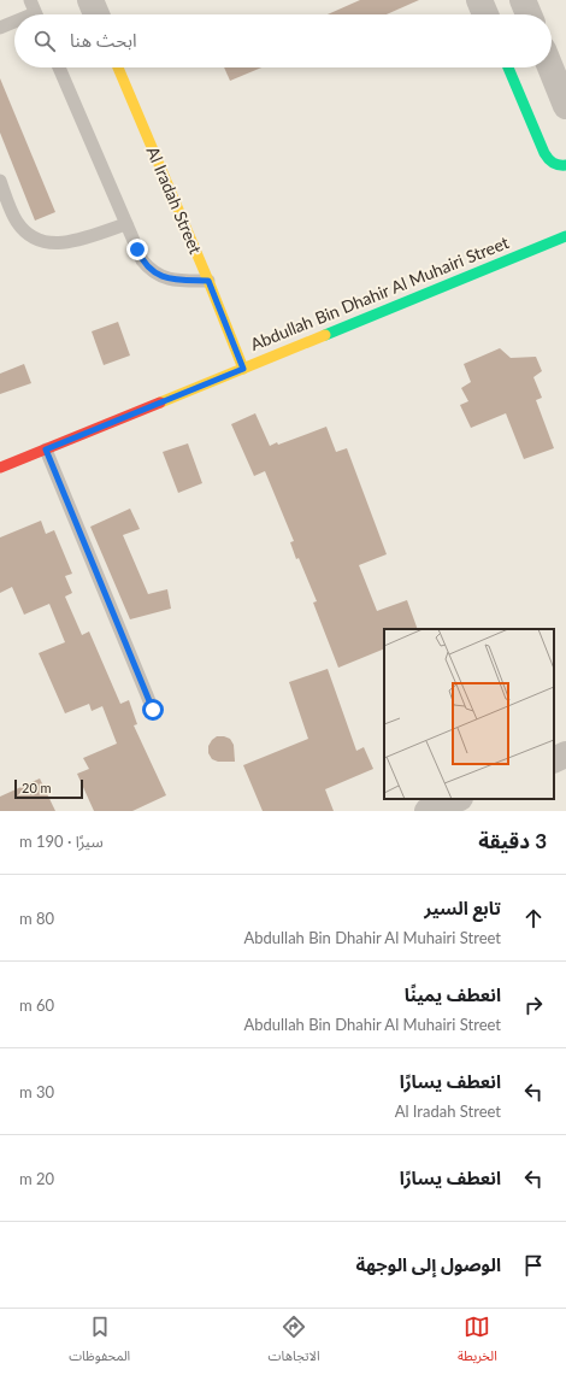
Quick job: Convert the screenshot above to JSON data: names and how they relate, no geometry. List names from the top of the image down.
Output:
{
  "streets": {
    "street": ["Al Iradah Street", "Abdullah Bin Dhahir Al Muhairi Street"]
  },
  "crossings": [
    ["Al Iradah Street", "Abdullah Bin Dhahir Al Muhairi Street"]
  ],
  "scale_bar": "20 m",
  "page": {
    "search": "ابحث هنا",
    "scale": "20 m",
    "heading": ["3 دقيقة", "سيرًا · 190 m"],
    "list": [
      ["تابع السير", "Abdullah Bin Dhahir Al Muhairi Street", "80 m"],
      ["انعطف يمينًا", "Abdullah Bin Dhahir Al Muhairi Street", "60 m"],
      ["انعطف يسارًا", "Al Iradah Street", "30 m"],
      ["انعطف يسارًا", "20 m"],
      "الوصول إلى الوجهة"
    ],
    "nav": ["الخريطة", "الاتجاهات", "المحفوظات"]
  }
}
